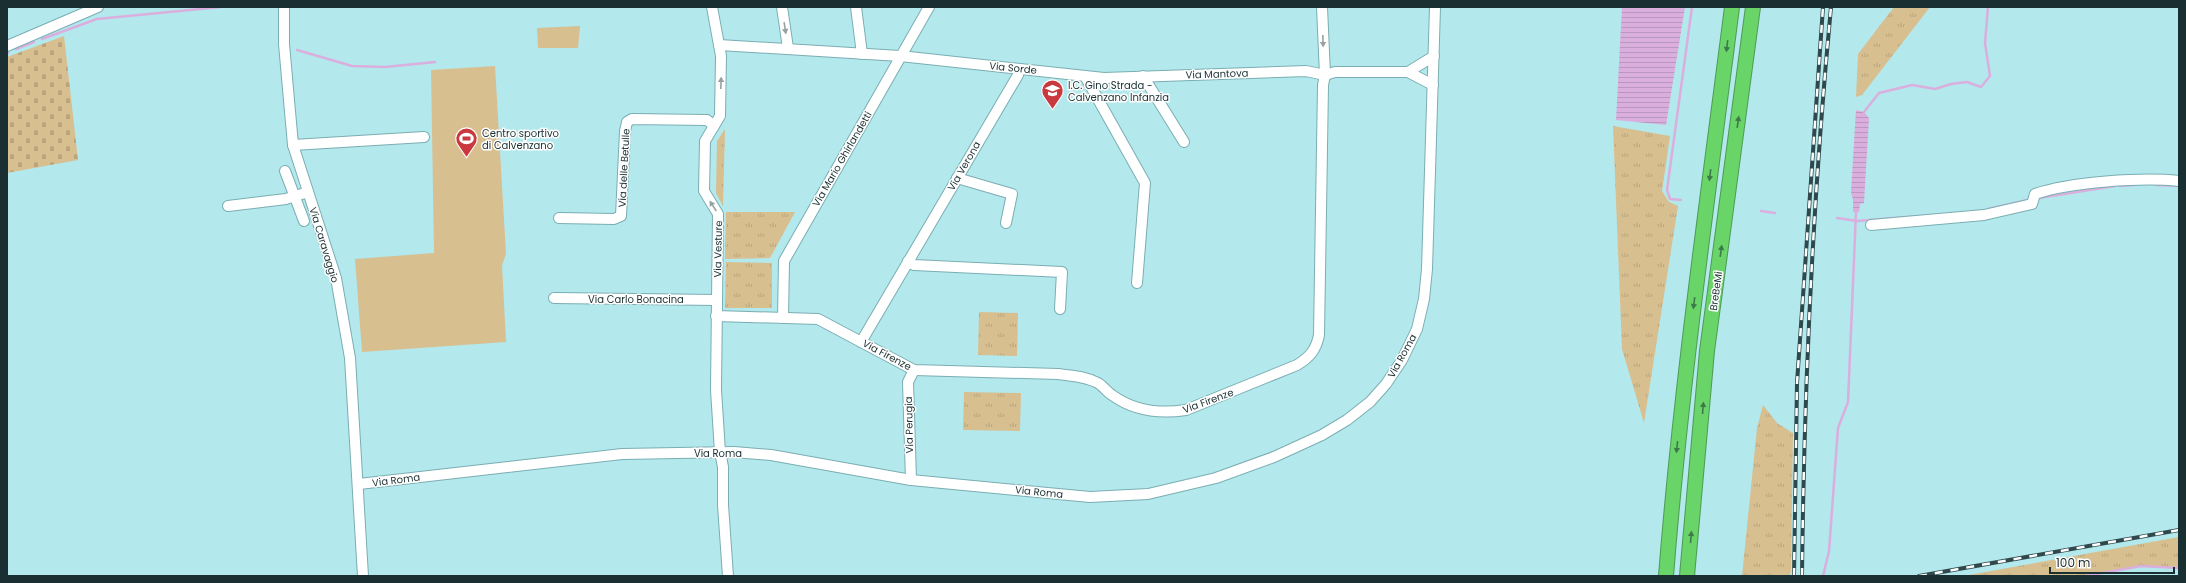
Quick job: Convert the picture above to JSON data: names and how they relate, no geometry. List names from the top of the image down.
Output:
{
  "streets": {
    "highway": ["BreBeMi"],
    "street": [
      "Via Sorde",
      "Via Mantova",
      "Via Mario Ghirlandetti",
      "Via Verona",
      "Via delle Betulle",
      "Via Caravaggio",
      "Via Vesture",
      "Via Carlo Bonacina",
      "Via Firenze",
      "Via Roma",
      "Via Perugia"
    ]
  },
  "crossings": [
    ["Via Sorde", "Via Mantova"],
    ["Via Sorde", "Via Mario Ghirlandetti"],
    ["Via Sorde", "Via Verona"],
    ["Via Sorde", "Via Vesture"],
    ["Via Mantova", "Via Firenze"],
    ["Via Mario Ghirlandetti", "Via Firenze"],
    ["Via Verona", "Via Firenze"],
    ["Via delle Betulle", "Via Vesture"],
    ["Via Caravaggio", "Via Roma"],
    ["Via Vesture", "Via Carlo Bonacina"],
    ["Via Vesture", "Via Firenze"],
    ["Via Vesture", "Via Roma"],
    ["Via Firenze", "Via Perugia"],
    ["Via Roma", "Via Perugia"]
  ],
  "one_way": ["Via Vesture"],
  "places": {
    "school or university": ["I.C. Gino Strada - Calvenzano Infanzia"],
    "sports": ["Centro sportivo di Calvenzano"]
  },
  "scale_bar": "100 m"
}
